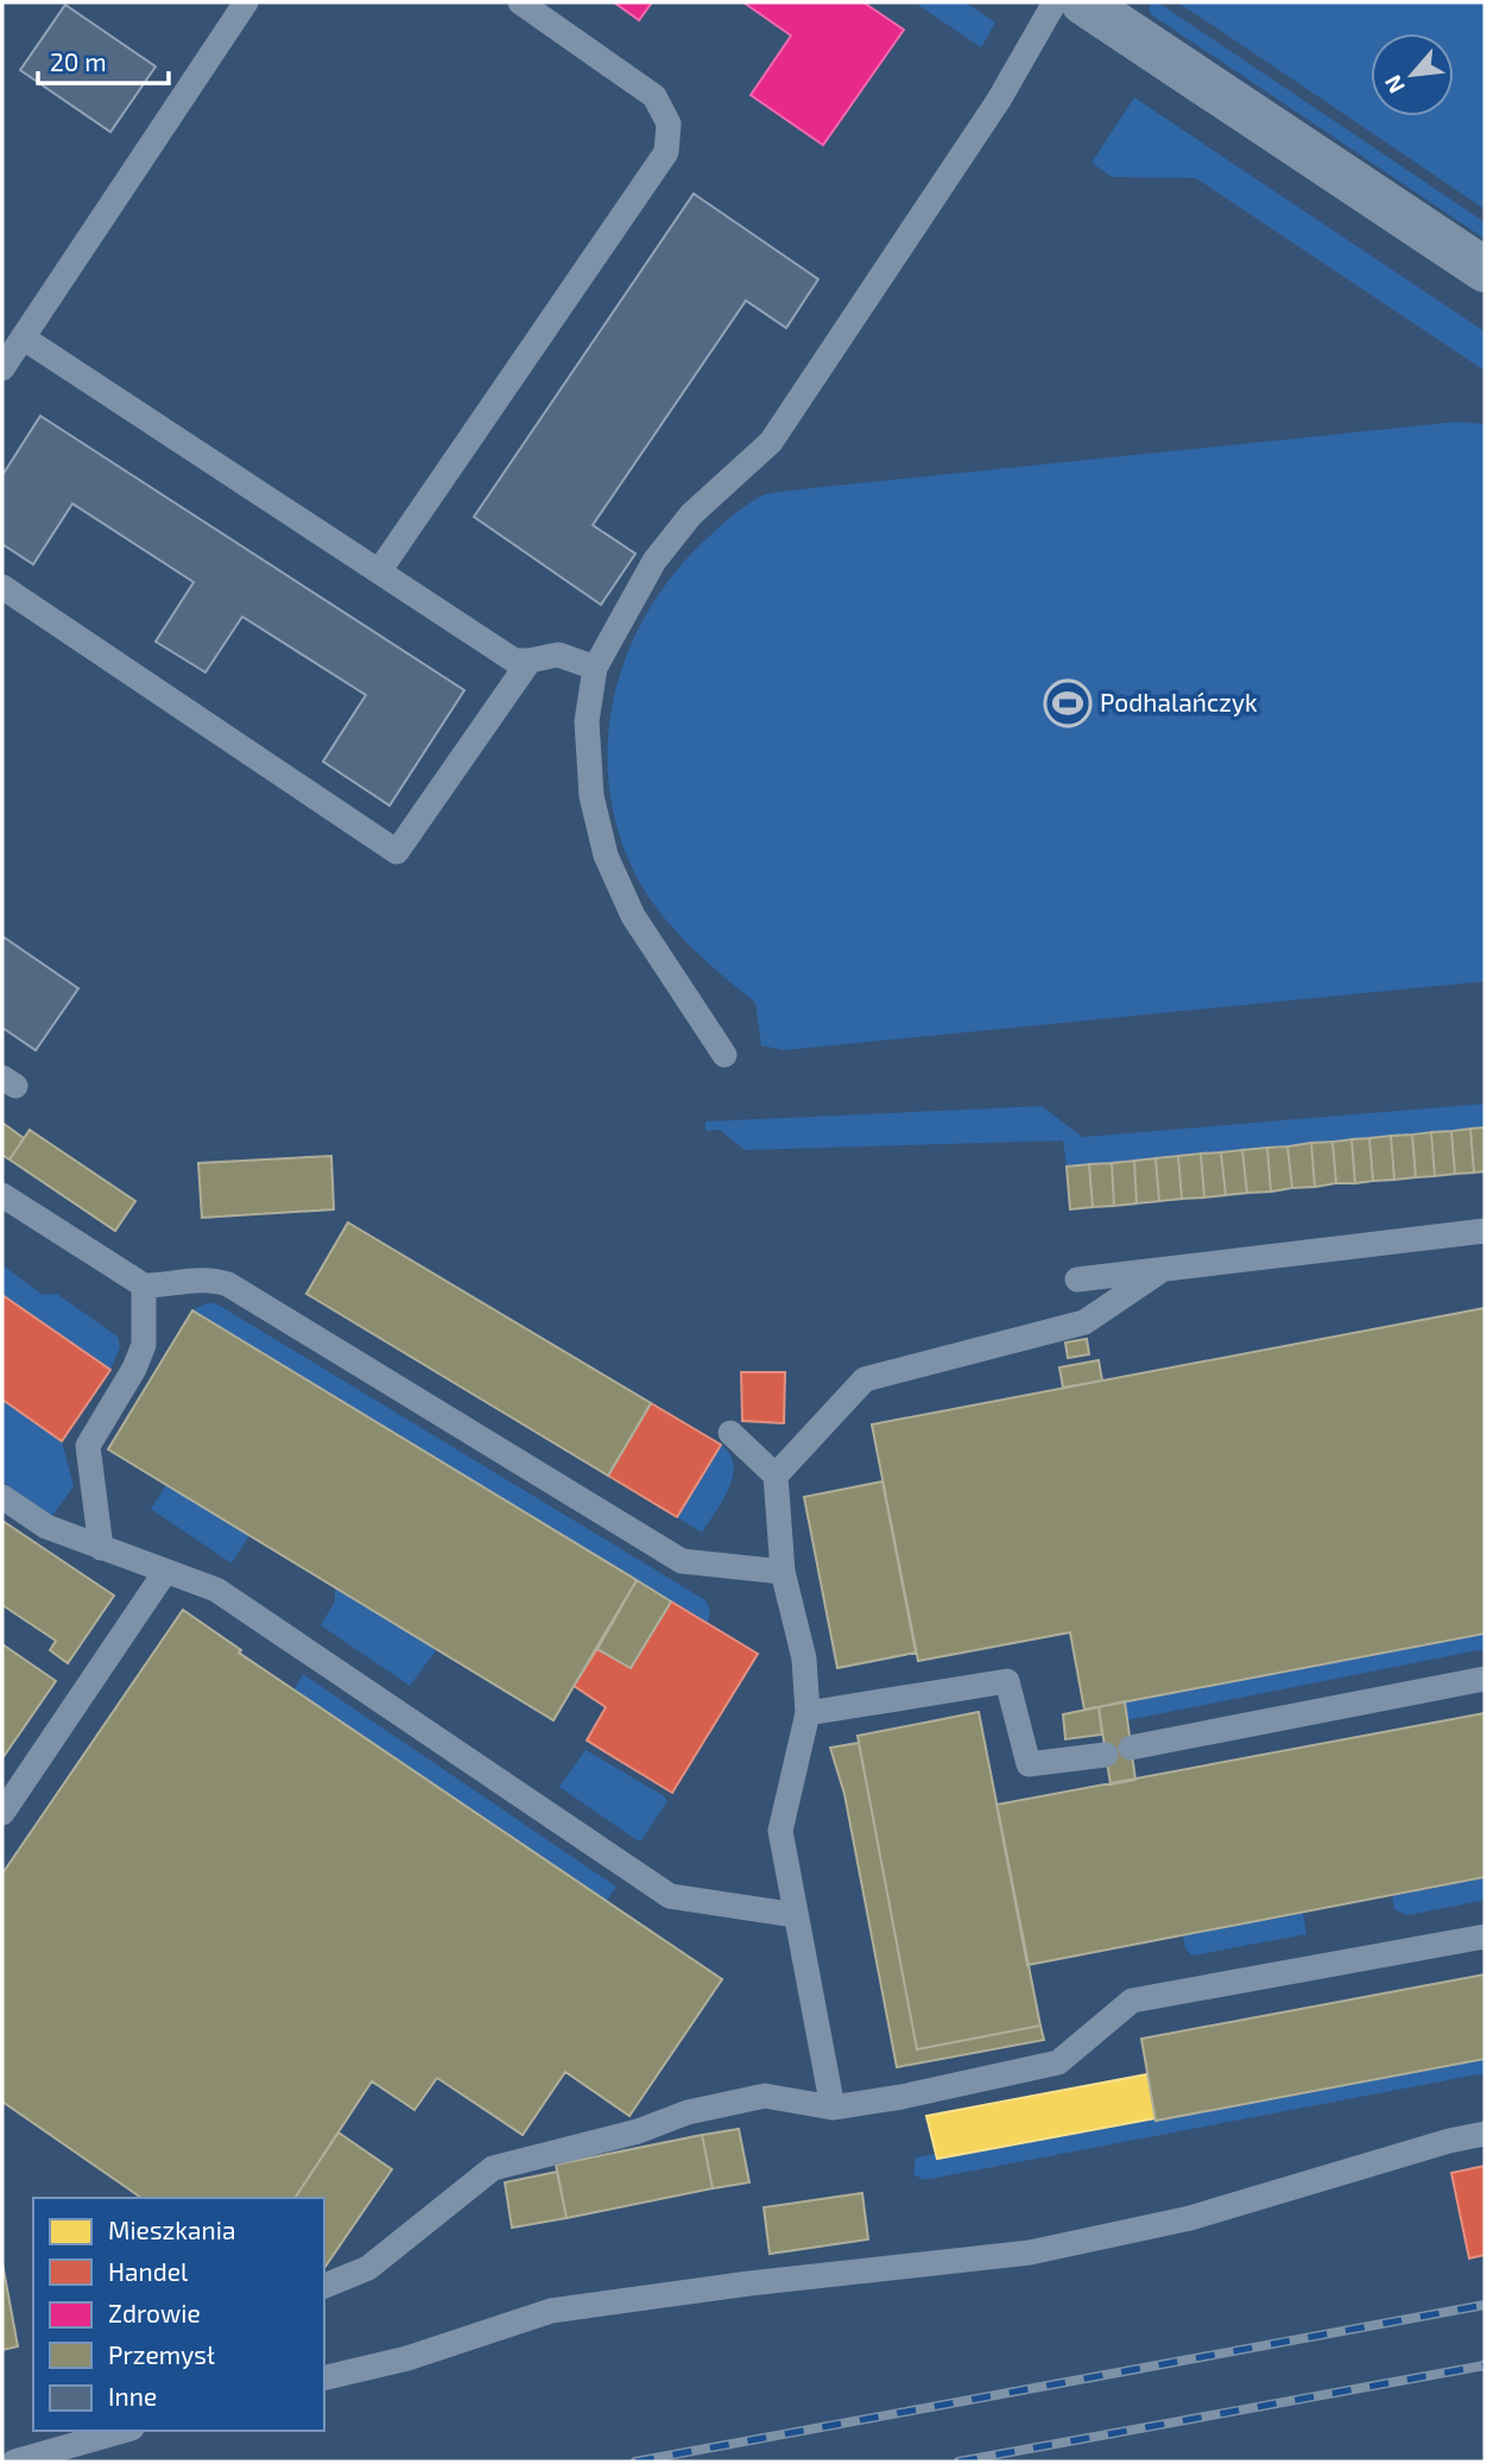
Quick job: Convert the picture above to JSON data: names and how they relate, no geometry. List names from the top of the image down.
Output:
{
  "places": {
    "sports": ["Podhalańczyk"]
  },
  "legend": [
    "Mieszkania",
    "Handel",
    "Zdrowie",
    "Przemysł",
    "Inne"
  ],
  "scale_bar": "20 m",
  "north": "bottom left"
}
